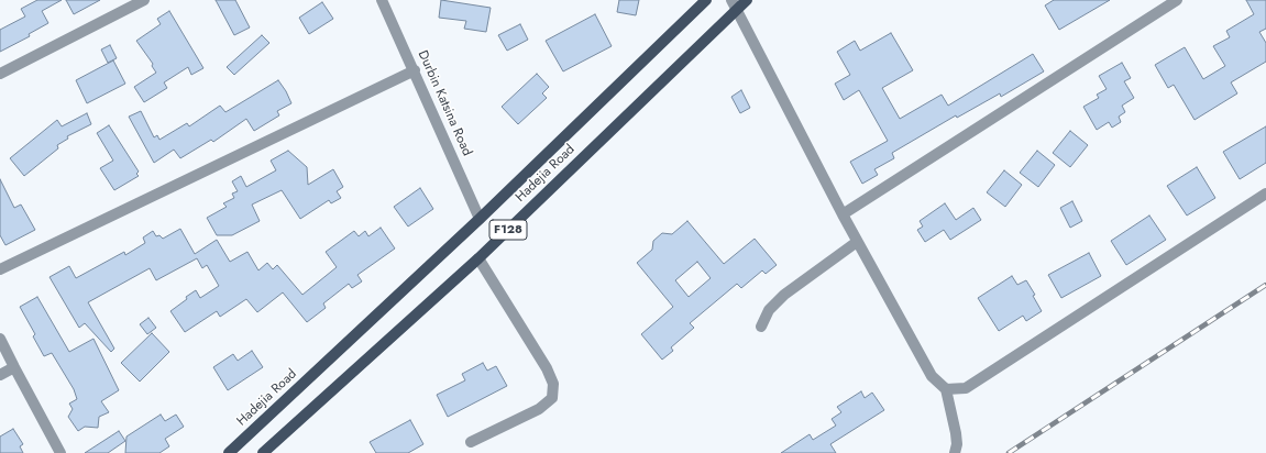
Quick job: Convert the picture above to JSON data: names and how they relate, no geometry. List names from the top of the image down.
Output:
{
  "streets": {
    "main road": ["Hadejia Road", "F128"],
    "street": ["Durbin Katsina Road"]
  },
  "crossings": [
    ["Durbin Katsina Road", "Hadejia Road"]
  ]
}
